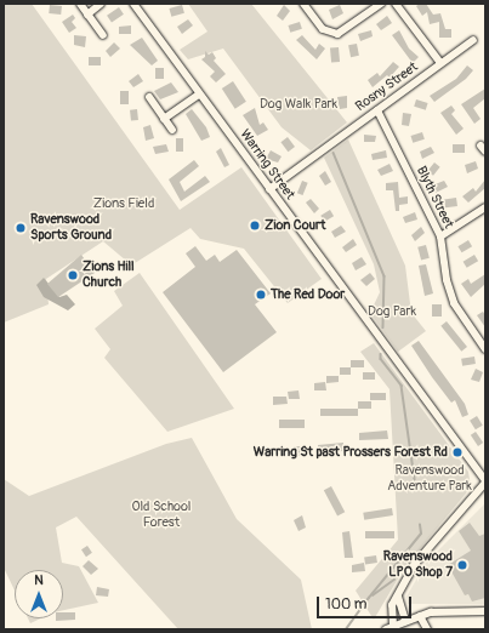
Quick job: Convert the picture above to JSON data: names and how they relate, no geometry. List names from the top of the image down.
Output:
{
  "streets": {
    "street": ["Rosny Street", "Warring Street", "Blyth Street"]
  },
  "crossings": [
    ["Rosny Street", "Warring Street"],
    ["Rosny Street", "Blyth Street"]
  ],
  "parks": [
    "Dog Walk Park",
    "Zions Field",
    "Dog Park",
    "Ravenswood Adventure Park",
    "Old School Forest"
  ],
  "places": [
    "Zion Court",
    "Ravenswood Sports Ground",
    "Zions Hill Church",
    "The Red Door",
    "Warring St past Prossers Forest Rd",
    "Ravenswood LPO Shop 7"
  ],
  "scale_bar": "100 m",
  "north": "top"
}
